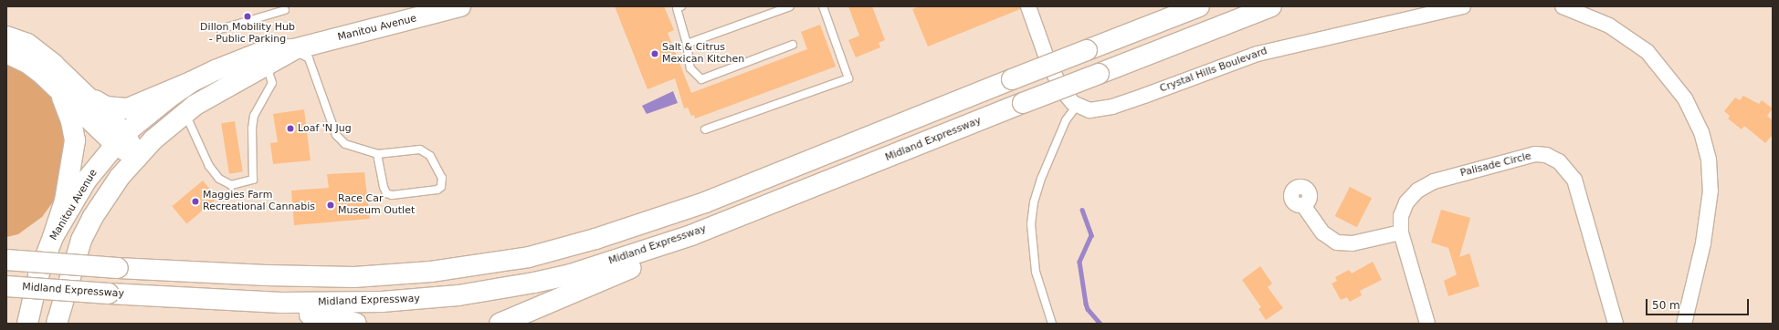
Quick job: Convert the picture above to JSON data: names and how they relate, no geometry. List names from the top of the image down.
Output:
{
  "streets": {
    "main road": ["Manitou Avenue", "Midland Expressway"],
    "street": ["Crystal Hills Boulevard", "Palisade Circle"]
  },
  "places": [
    "Dillon Mobility Hub - Public Parking",
    "Salt & Citrus Mexican Kitchen",
    "Loaf 'N Jug",
    "Maggies Farm Recreational Cannabis",
    "Race Car Museum Outlet"
  ],
  "scale_bar": "50 m"
}
